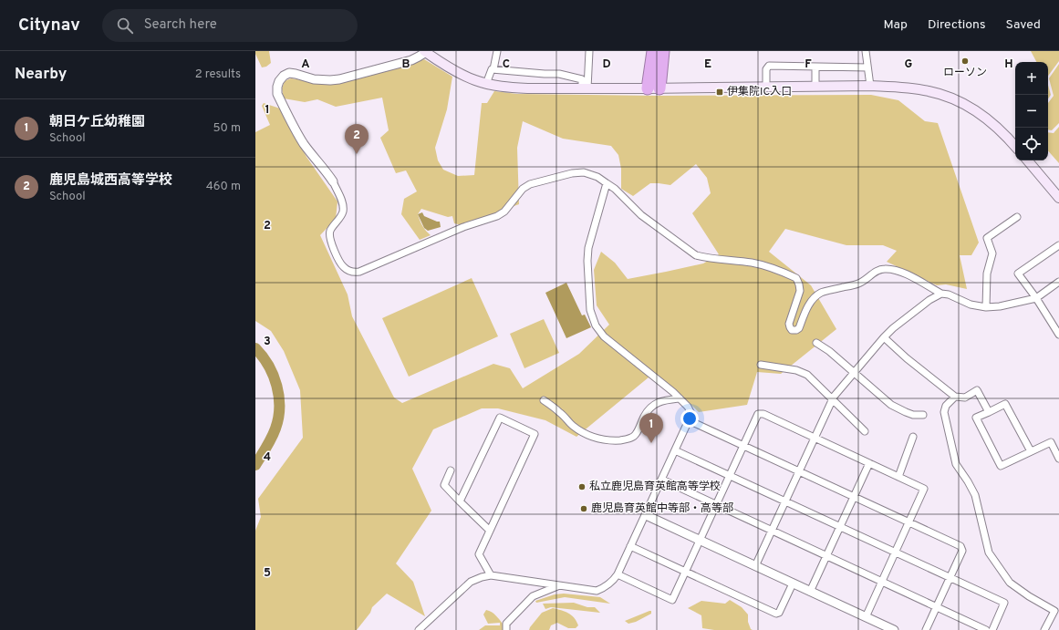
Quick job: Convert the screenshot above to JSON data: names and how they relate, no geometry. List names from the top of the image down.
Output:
{
  "places": {
    "other": ["ローソン", "私立鹿児島育英館高等学校", "鹿児島育英館中等部・高等部"],
    "transit": ["伊集院IC入口"]
  },
  "page": {
    "header": "Citynav",
    "search": "Search here",
    "nav": ["Map", "Directions", "Saved"],
    "heading": ["Nearby", "2 results"],
    "map_buttons": ["+", "−"],
    "list": [
      {
        "mark": "1",
        "name": "朝日ケ丘幼稚園",
        "note": "School",
        "value": "50 m"
      },
      {
        "mark": "2",
        "name": "鹿児島城西高等学校",
        "note": "School",
        "value": "460 m"
      }
    ],
    "pins": ["2", "1"]
  },
  "grid": {
    "columns": [
      "A",
      "B",
      "C",
      "D",
      "E",
      "F",
      "G",
      "H"
    ],
    "rows": [
      "1",
      "2",
      "3",
      "4",
      "5"
    ]
  }
}
